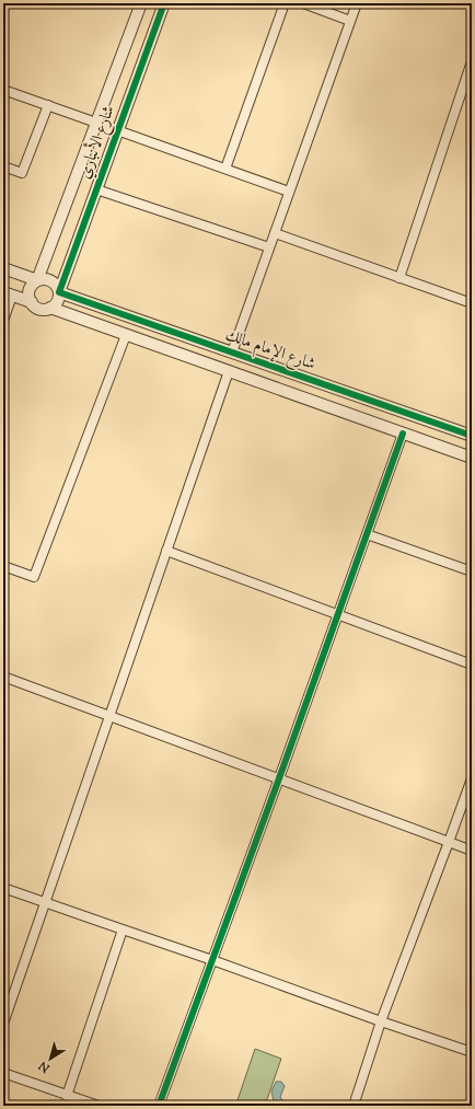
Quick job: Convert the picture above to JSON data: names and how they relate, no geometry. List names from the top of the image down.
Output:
{
  "streets": {
    "street": ["شارع الأنباري", "شارع الإمام مالك"]
  },
  "crossings": [
    ["شارع الأنباري", "شارع الإمام مالك"]
  ],
  "north": "bottom left"
}
